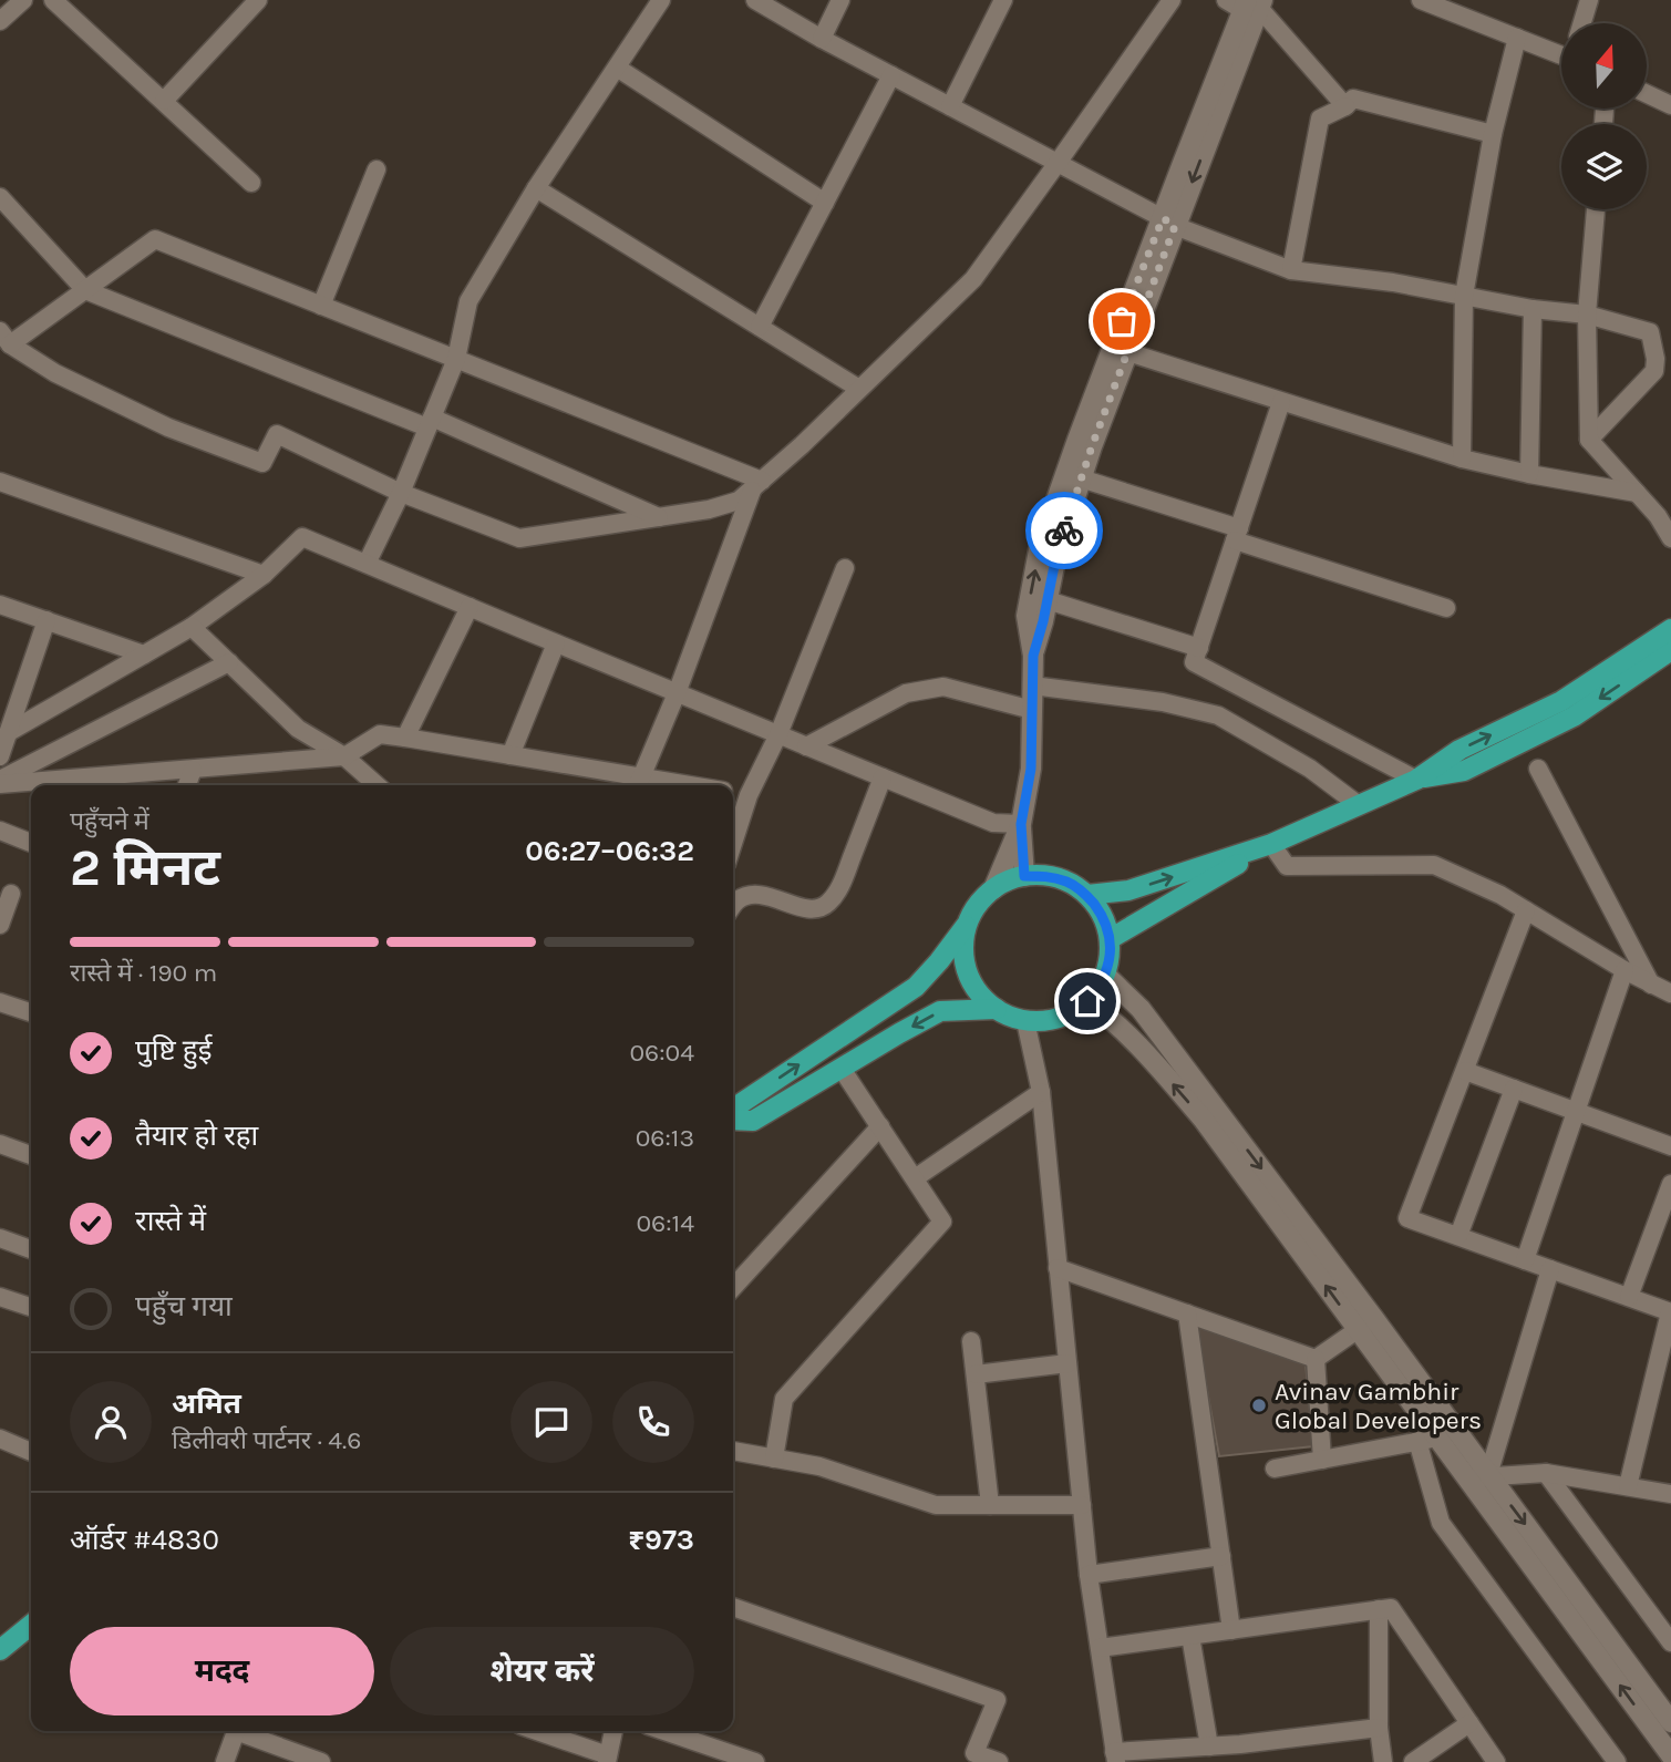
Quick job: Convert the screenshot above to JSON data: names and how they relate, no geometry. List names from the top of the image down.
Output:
{
  "places": ["Avinav Gambhir Global Developers"],
  "north": "top",
  "page": {
    "heading": ["2 मिनट", "पहुँचने में", "06:27–06:32"],
    "panel": [
      "अमित",
      "डिलीवरी पार्टनर · 4.6",
      "ऑर्डर #4830",
      "₹973"
    ],
    "bar": "रास्ते में · 190 m",
    "list": [
      ["पुष्टि हुई", "06:04"],
      ["तैयार हो रहा", "06:13"],
      ["रास्ते में", "06:14"],
      "पहुँच गया"
    ],
    "buttons": ["मदद", "शेयर करें"]
  }
}
